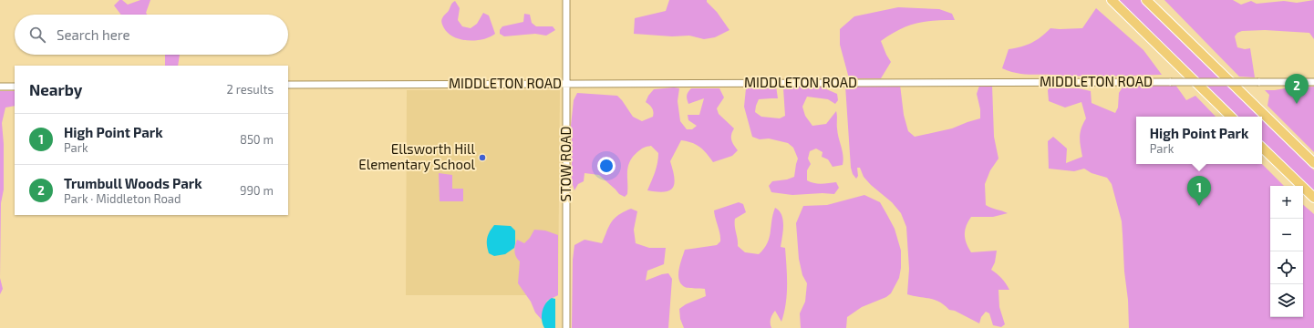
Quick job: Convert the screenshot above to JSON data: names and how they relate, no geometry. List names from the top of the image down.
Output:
{
  "streets": {
    "street": ["MIDDLETON ROAD", "STOW ROAD"]
  },
  "crossings": [
    ["MIDDLETON ROAD", "STOW ROAD"]
  ],
  "places": ["Ellsworth Hill Elementary School"],
  "page": {
    "search": "Search here",
    "heading": ["Nearby", "2 results"],
    "pins": ["2", "1"],
    "list": [
      {
        "mark": "1",
        "name": "High Point Park",
        "note": "Park",
        "value": "850 m"
      },
      {
        "mark": "2",
        "name": "Trumbull Woods Park",
        "note": "Park · Middleton Road",
        "value": "990 m"
      }
    ],
    "popup": ["High Point Park", "Park"],
    "map_buttons": ["+", "−"]
  }
}
